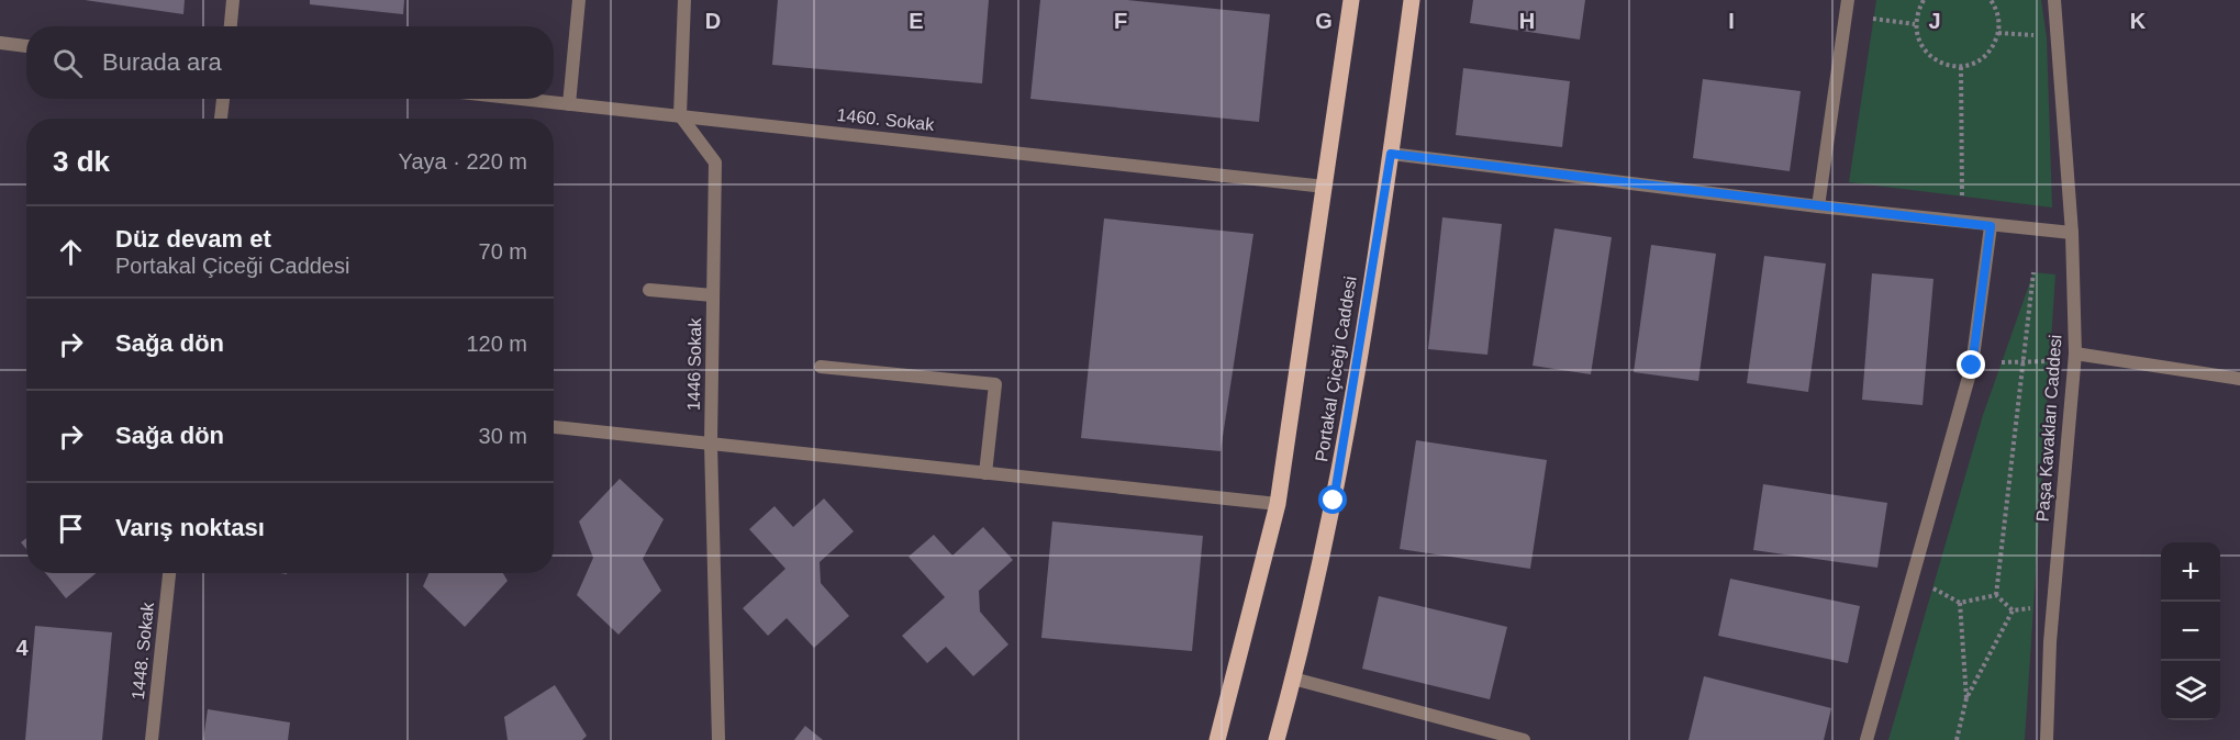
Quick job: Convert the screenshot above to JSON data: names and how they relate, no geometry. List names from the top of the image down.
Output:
{
  "streets": {
    "main road": ["Portakal Çiceği Caddesi"],
    "street": [
      "1460. Sokak",
      "1446 Sokak",
      "Paşa Kavakları Caddesi",
      "1448. Sokak"
    ]
  },
  "crossings": [
    ["1460. Sokak", "1446 Sokak"],
    ["1460. Sokak", "Portakal Çiceği Caddesi"]
  ],
  "page": {
    "search": "Burada ara",
    "heading": ["3 dk", "Yaya · 220 m"],
    "list": [
      ["Düz devam et", "Portakal Çiceği Caddesi", "70 m"],
      ["Sağa dön", "120 m"],
      ["Sağa dön", "30 m"],
      "Varış noktası"
    ],
    "map_buttons": ["+", "−"]
  },
  "grid": {
    "columns": [
      "D",
      "E",
      "F",
      "G",
      "H",
      "I",
      "J",
      "K"
    ],
    "rows": ["4"]
  }
}
